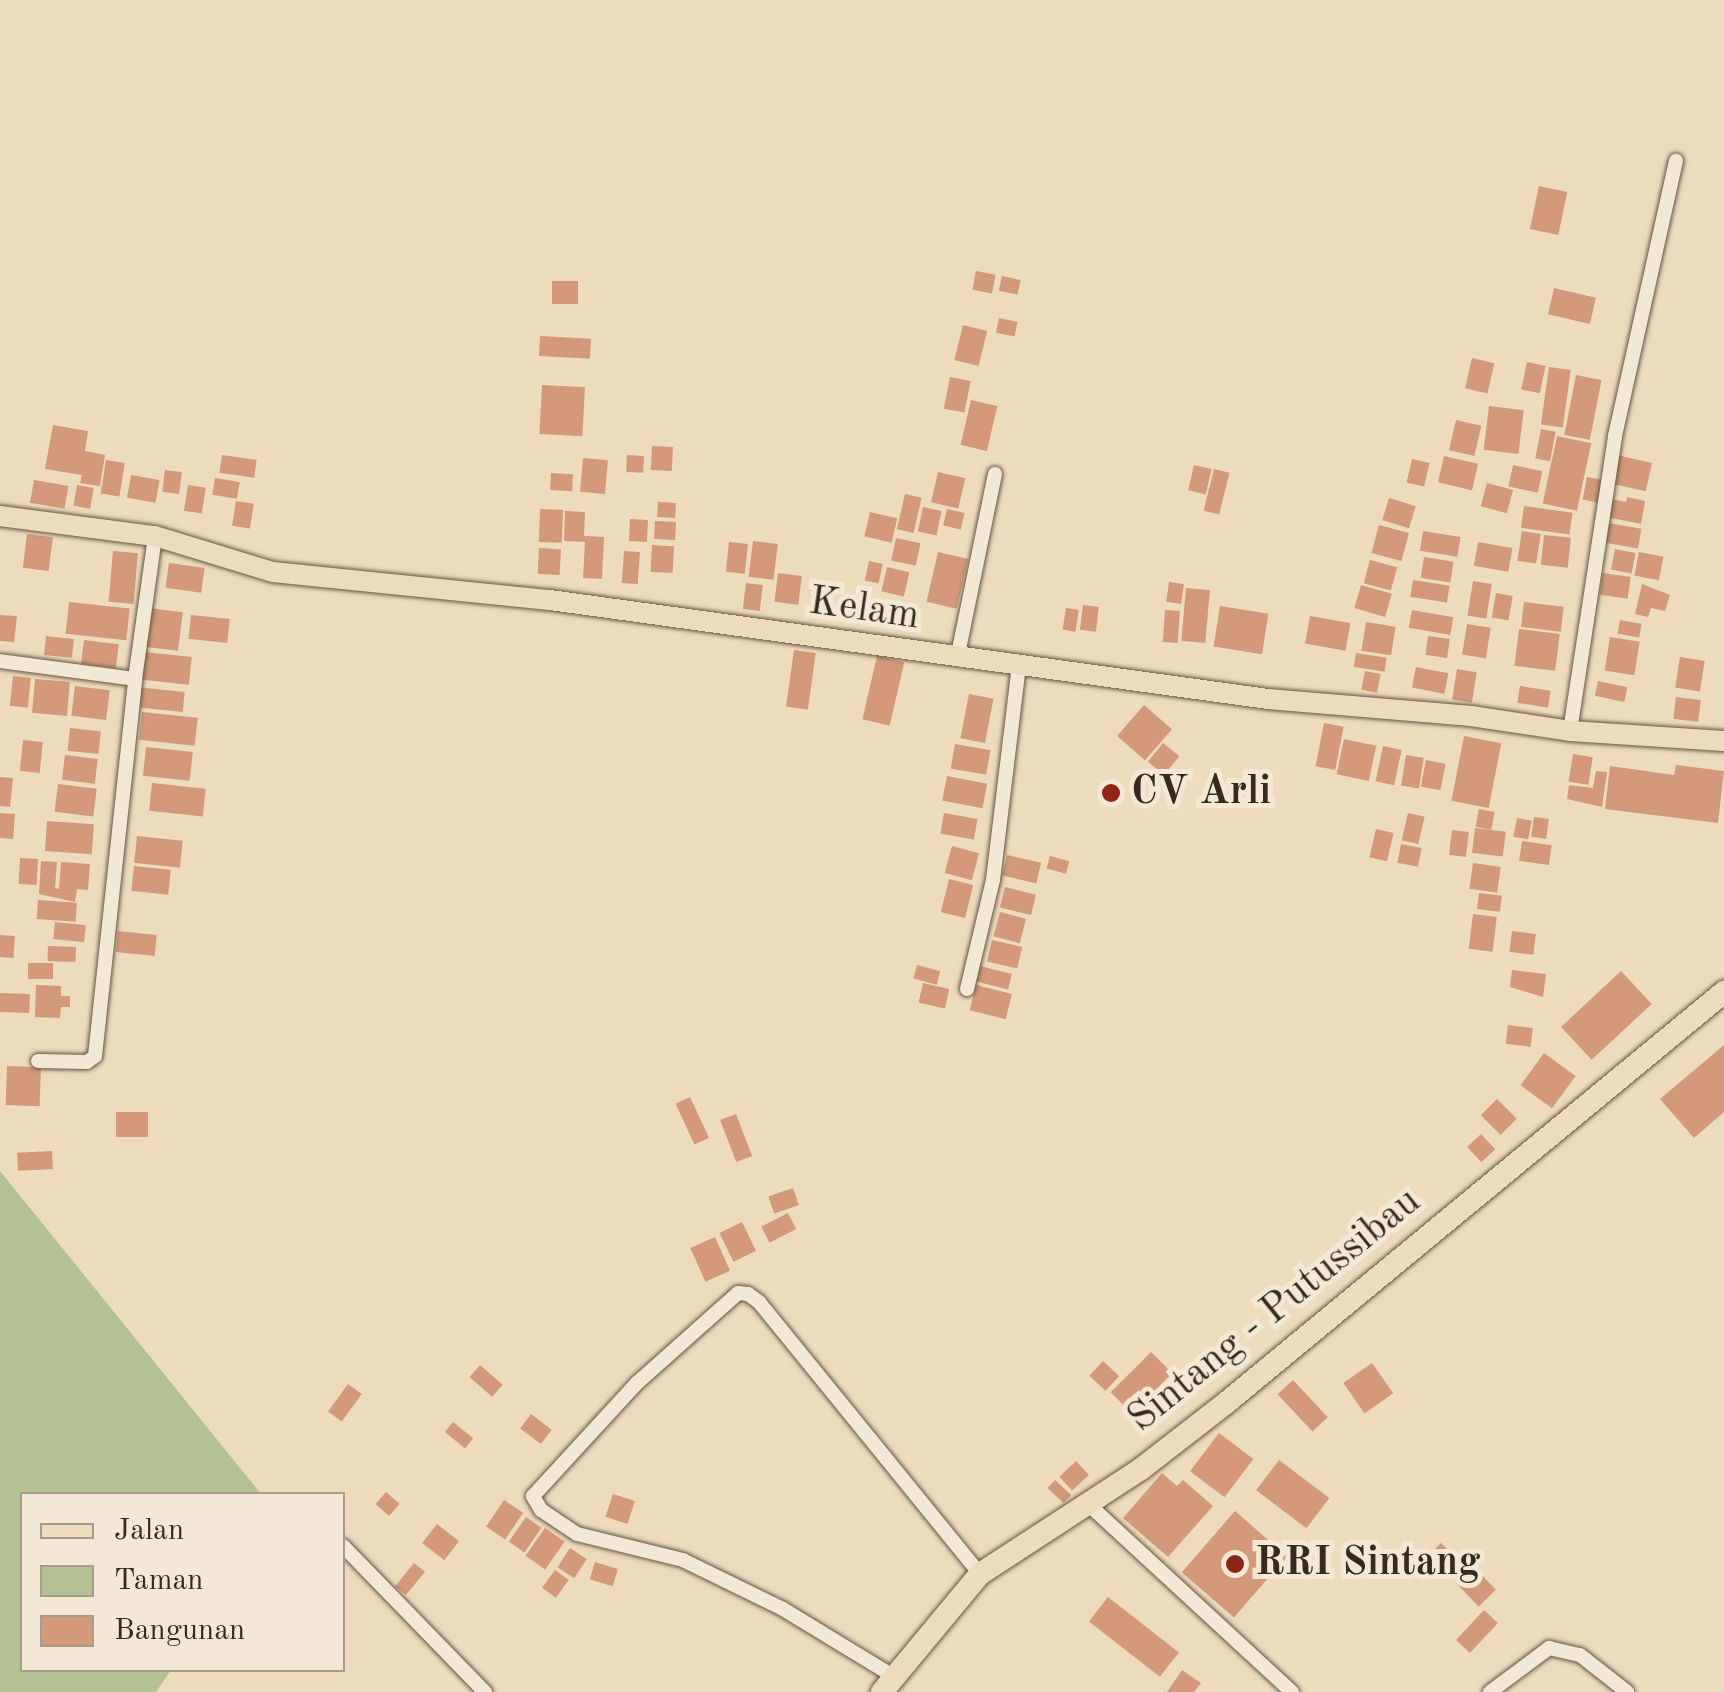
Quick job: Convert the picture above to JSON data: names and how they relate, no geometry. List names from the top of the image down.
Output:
{
  "streets": {
    "highway": ["Sintang - Putussibau"],
    "main road": ["Kelam"]
  },
  "places": ["CV Arli", "RRI Sintang"],
  "legend": ["Jalan", "Taman", "Bangunan"]
}
